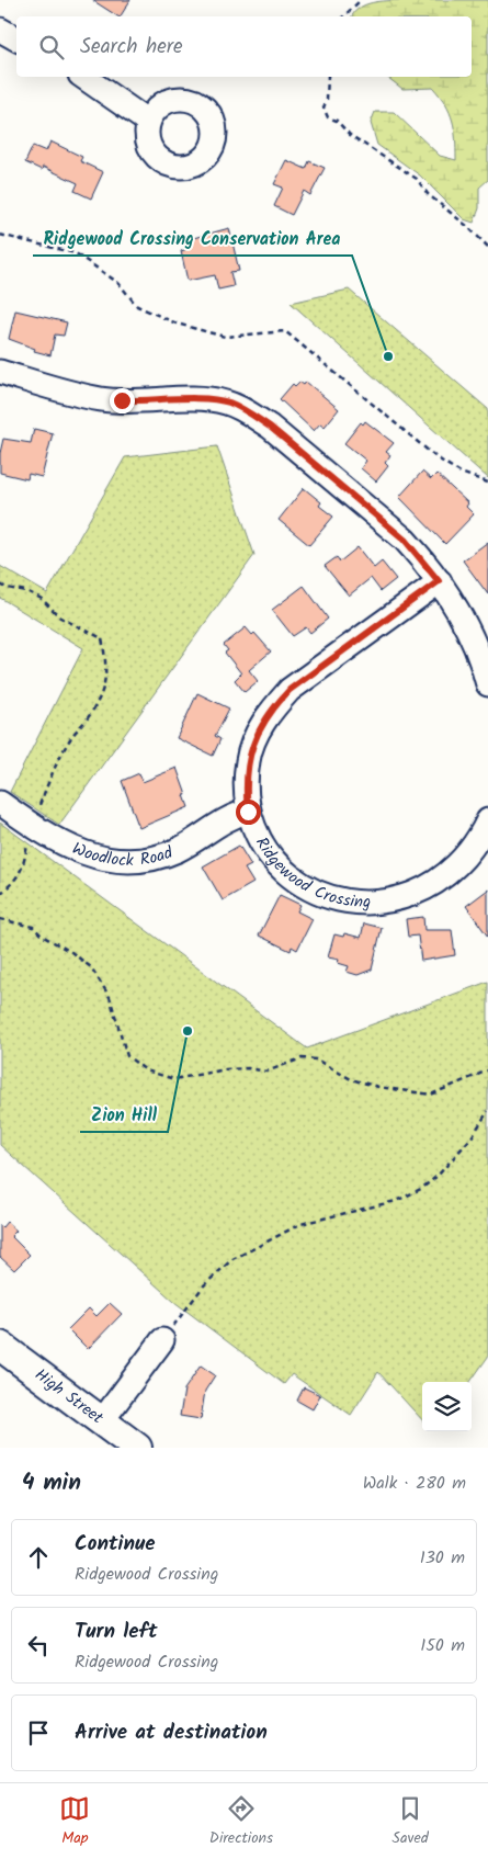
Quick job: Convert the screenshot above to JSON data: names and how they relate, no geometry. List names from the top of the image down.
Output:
{
  "streets": {
    "main road": ["High Street"],
    "street": ["Woodlock Road", "Ridgewood Crossing"]
  },
  "crossings": [
    ["Woodlock Road", "Ridgewood Crossing"]
  ],
  "places": ["Ridgewood Crossing Conservation Area", "Zion Hill"],
  "page": {
    "search": "Search here",
    "heading": ["4 min", "Walk · 280 m"],
    "list": [
      ["Continue", "Ridgewood Crossing", "130 m"],
      ["Turn left", "Ridgewood Crossing", "150 m"],
      "Arrive at destination"
    ],
    "nav": ["Map", "Directions", "Saved"]
  }
}
